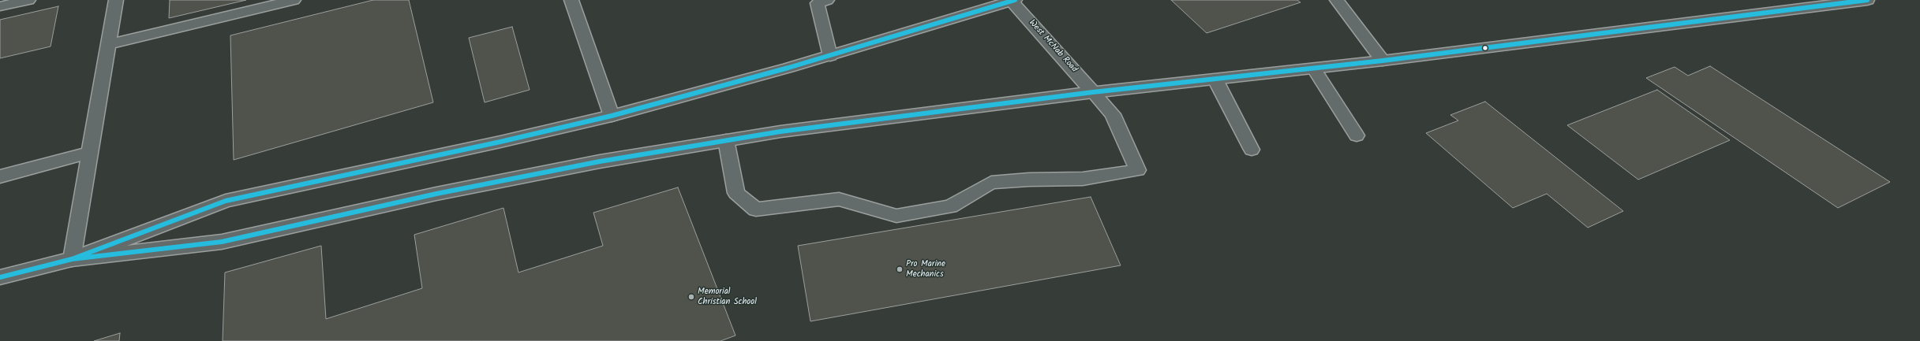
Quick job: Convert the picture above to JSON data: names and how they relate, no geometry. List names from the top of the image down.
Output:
{
  "streets": {
    "main road": ["West McNab Road"]
  },
  "places": ["Pro Marine Mechanics", "Memorial Christian School"]
}
